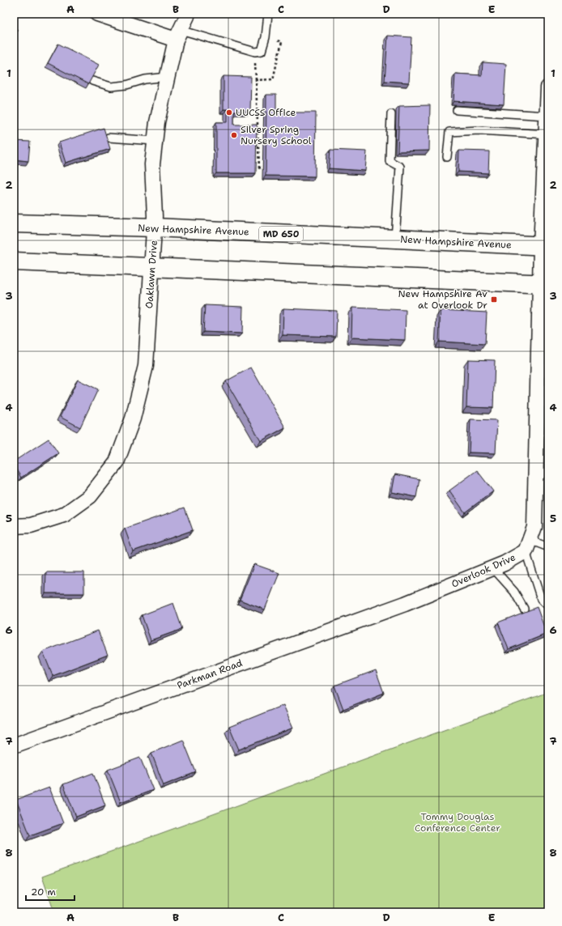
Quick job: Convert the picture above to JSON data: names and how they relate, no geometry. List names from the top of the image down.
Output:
{
  "streets": {
    "main road": ["New Hampshire Avenue", "MD 650"],
    "street": ["Oaklawn Drive", "Overlook Drive", "Parkman Road"]
  },
  "crossings": [
    ["New Hampshire Avenue", "Oaklawn Drive"],
    ["Overlook Drive", "Parkman Road"]
  ],
  "parks": ["Tommy Douglas Conference Center"],
  "places": {
    "other": ["UUCSS Office", "Silver Spring Nursery School"],
    "transit": ["New Hampshire Av at Overlook Dr"]
  },
  "scale_bar": "20 m",
  "grid": {
    "columns": [
      "A",
      "B",
      "C",
      "D",
      "E"
    ],
    "rows": [
      "1",
      "2",
      "3",
      "4",
      "5",
      "6",
      "7",
      "8"
    ]
  }
}
